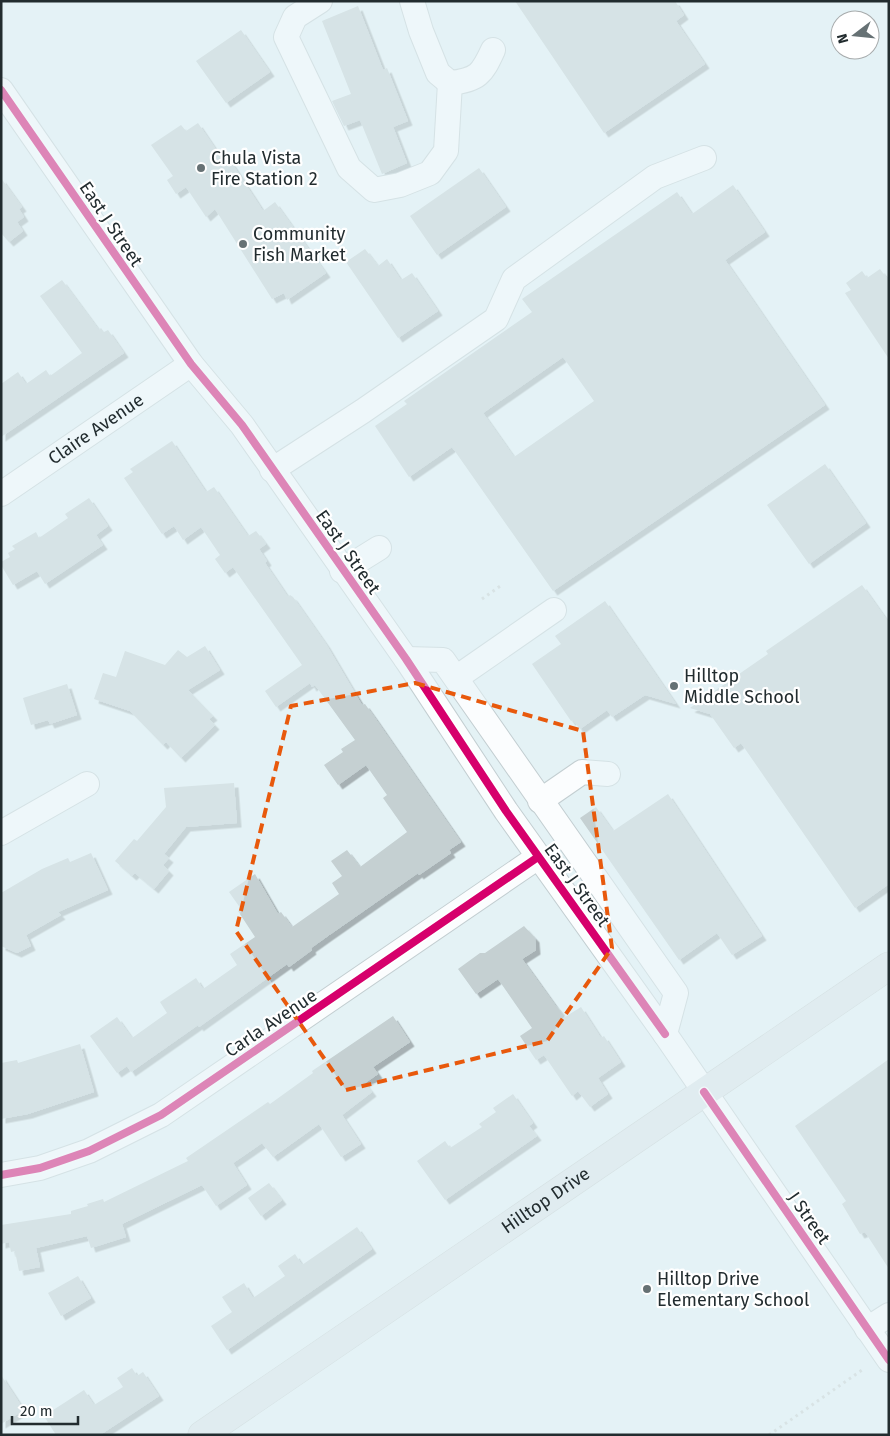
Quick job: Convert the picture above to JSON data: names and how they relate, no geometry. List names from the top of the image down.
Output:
{
  "streets": {
    "main road": ["Hilltop Drive"],
    "street": [
      "East J Street",
      "Claire Avenue",
      "Carla Avenue",
      "J Street"
    ]
  },
  "crossings": [
    ["East J Street", "Claire Avenue"],
    ["East J Street", "Carla Avenue"],
    ["East J Street", "Hilltop Drive"],
    ["East J Street", "J Street"],
    ["Hilltop Drive", "J Street"]
  ],
  "places": [
    "Chula Vista Fire Station 2",
    "Community Fish Market",
    "Hilltop Middle School",
    "Hilltop Drive Elementary School"
  ],
  "scale_bar": "20 m",
  "north": "left"
}
